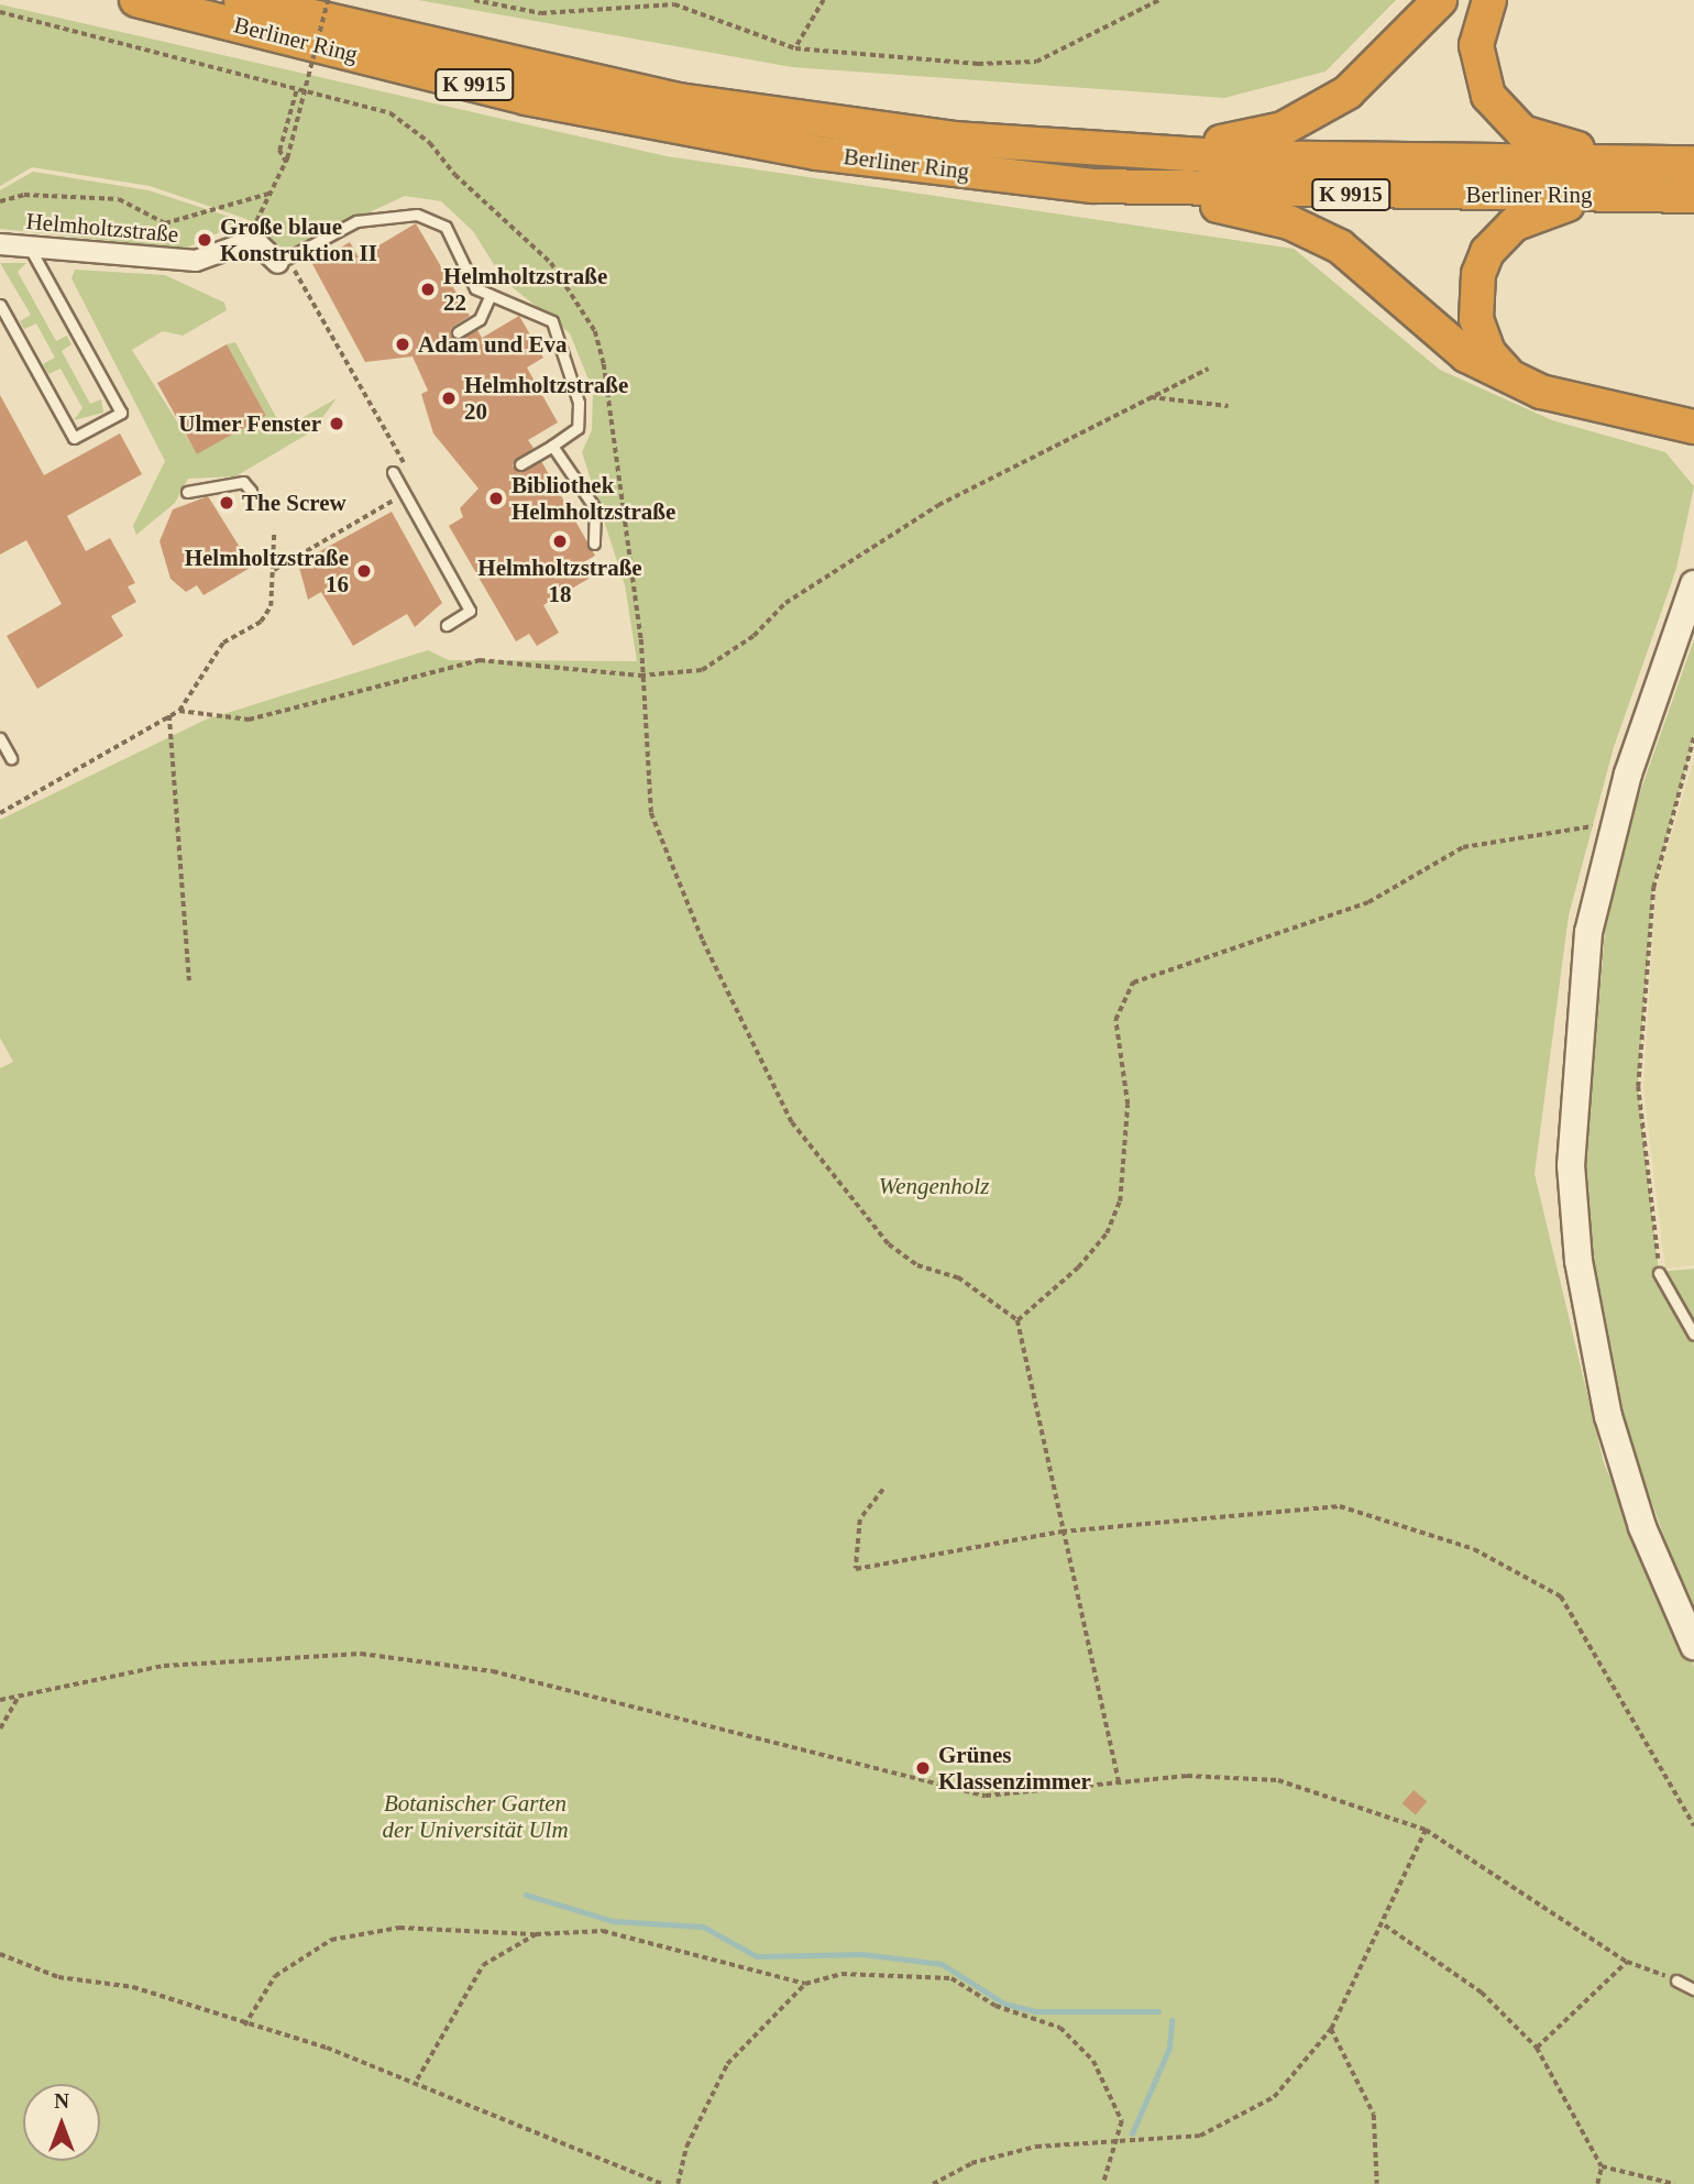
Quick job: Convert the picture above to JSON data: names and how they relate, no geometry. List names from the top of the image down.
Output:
{
  "streets": {
    "highway": ["Berliner Ring", "K 9915"],
    "street": ["Helmholtzstraße"]
  },
  "parks": ["Wengenholz", "Botanischer Garten der Universität Ulm"],
  "places": [
    "Große blaue Konstruktion II",
    "Helmholtzstraße 22",
    "Adam und Eva",
    "Helmholtzstraße 20",
    "Ulmer Fenster",
    "Bibliothek Helmholtzstraße",
    "The Screw",
    "Helmholtzstraße 18",
    "Helmholtzstraße 16",
    "Grünes Klassenzimmer"
  ],
  "north": "top"
}
